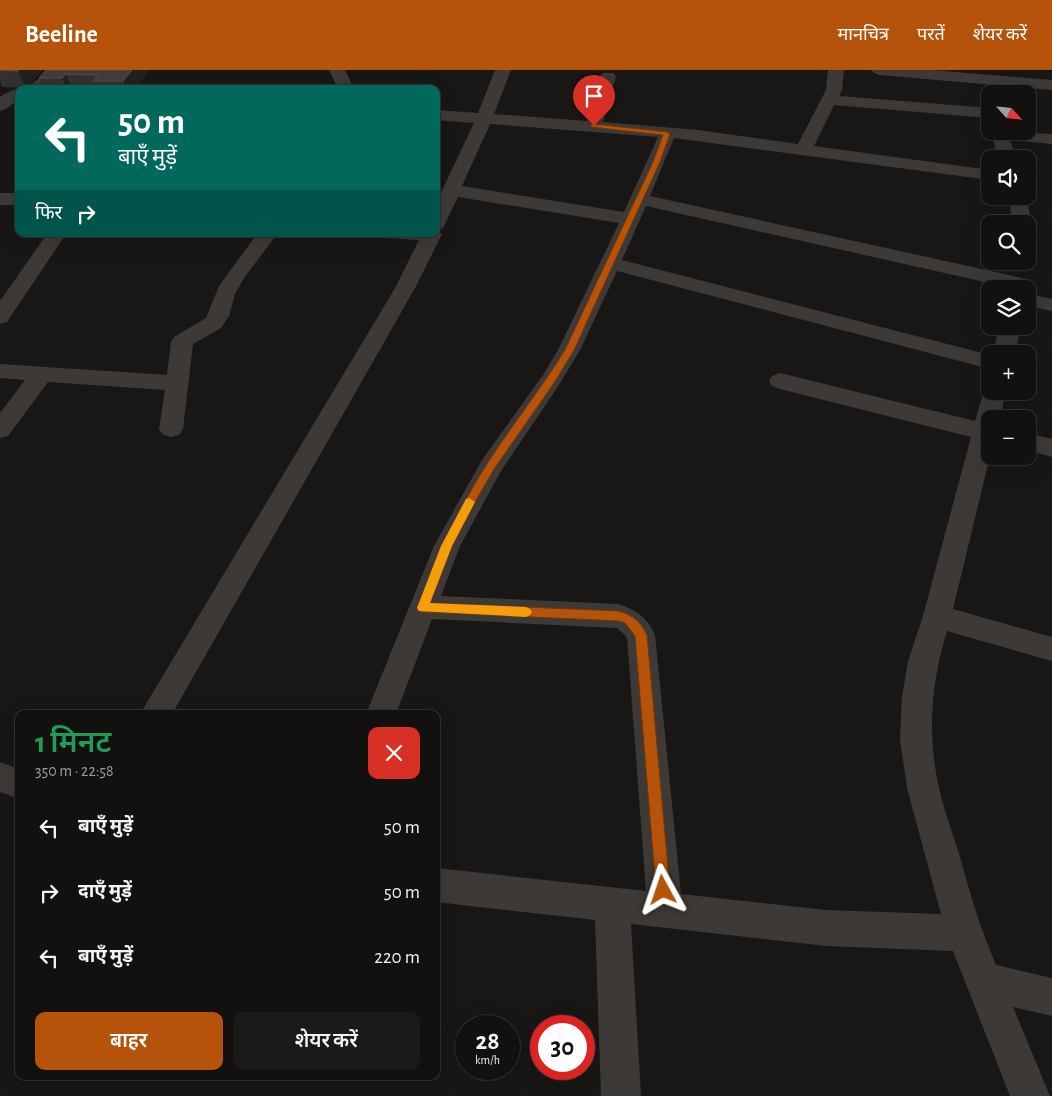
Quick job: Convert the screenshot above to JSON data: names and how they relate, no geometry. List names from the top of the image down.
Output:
{
  "north": "bottom right",
  "page": {
    "header": "Beeline",
    "nav": ["मानचित्र", "परतें", "शेयर करें"],
    "map_buttons": ["+", "−"],
    "turn": ["50 m", "बाएँ मुड़ें"],
    "then": "फिर",
    "heading": ["1 मिनट", "350 m · 22:58"],
    "list": [
      {
        "name": "बाएँ मुड़ें",
        "value": "50 m"
      },
      {
        "name": "दाएँ मुड़ें",
        "value": "50 m"
      },
      {
        "name": "बाएँ मुड़ें",
        "value": "220 m"
      }
    ],
    "buttons": ["बाहर", "शेयर करें"],
    "speed": "28 km/h",
    "limit": "30"
  }
}
